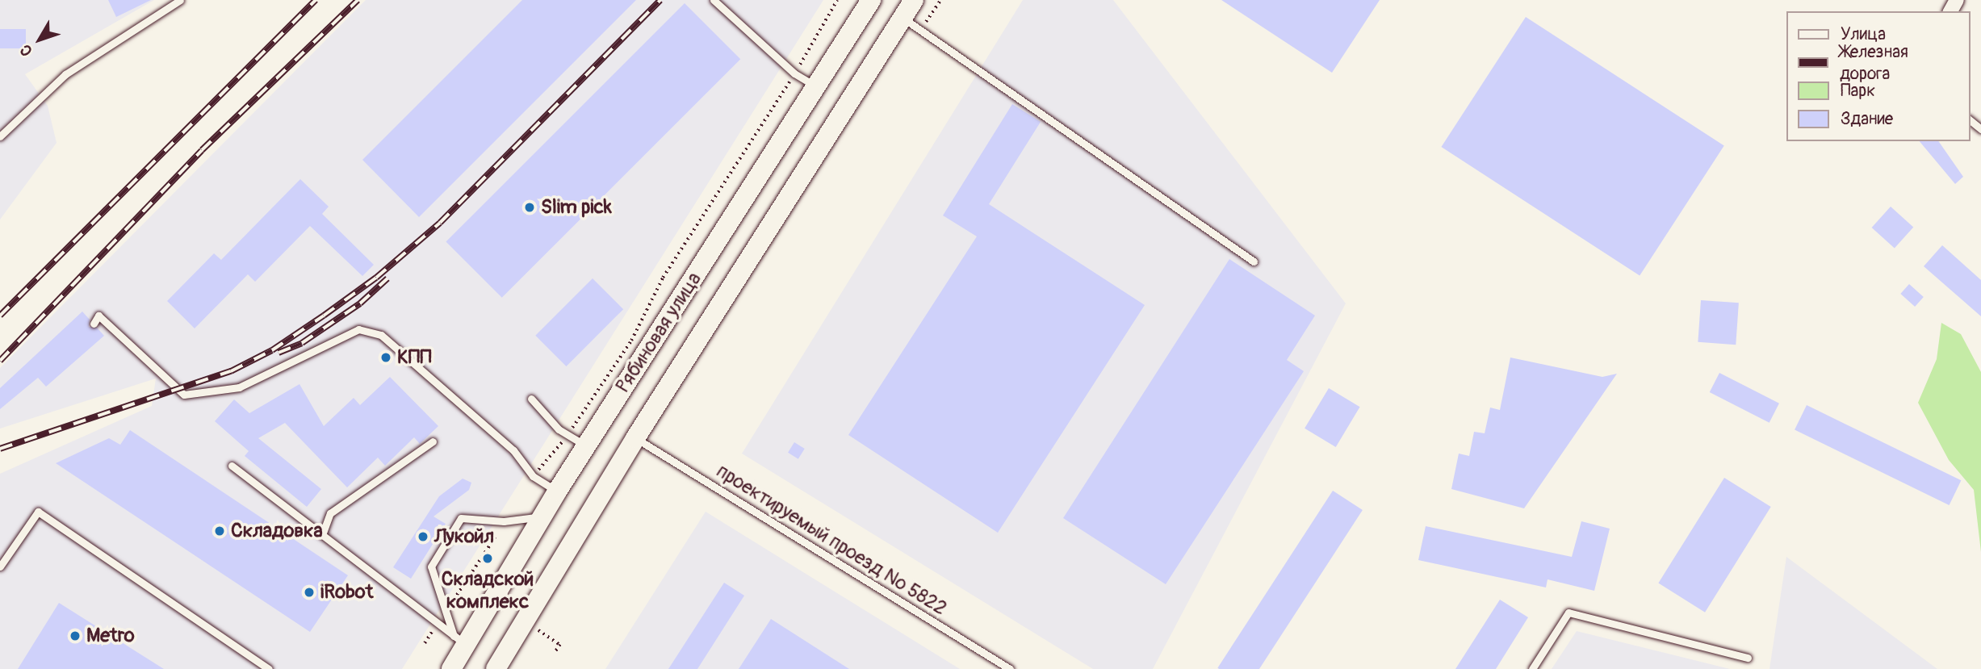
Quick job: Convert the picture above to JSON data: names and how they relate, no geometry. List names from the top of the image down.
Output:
{
  "streets": {
    "main road": ["Рябиновая улица"],
    "lane": ["проектируемый проезд № 5822"]
  },
  "crossings": [
    ["Рябиновая улица", "проектируемый проезд № 5822"]
  ],
  "places": [
    "Slim pick",
    "КПП",
    "Складовка",
    "Лукойл",
    "Складской комплекс",
    "iRobot",
    "Metro"
  ],
  "legend": [
    "Улица",
    "Железная дорога",
    "Парк",
    "Здание"
  ],
  "north": "bottom left"
}
